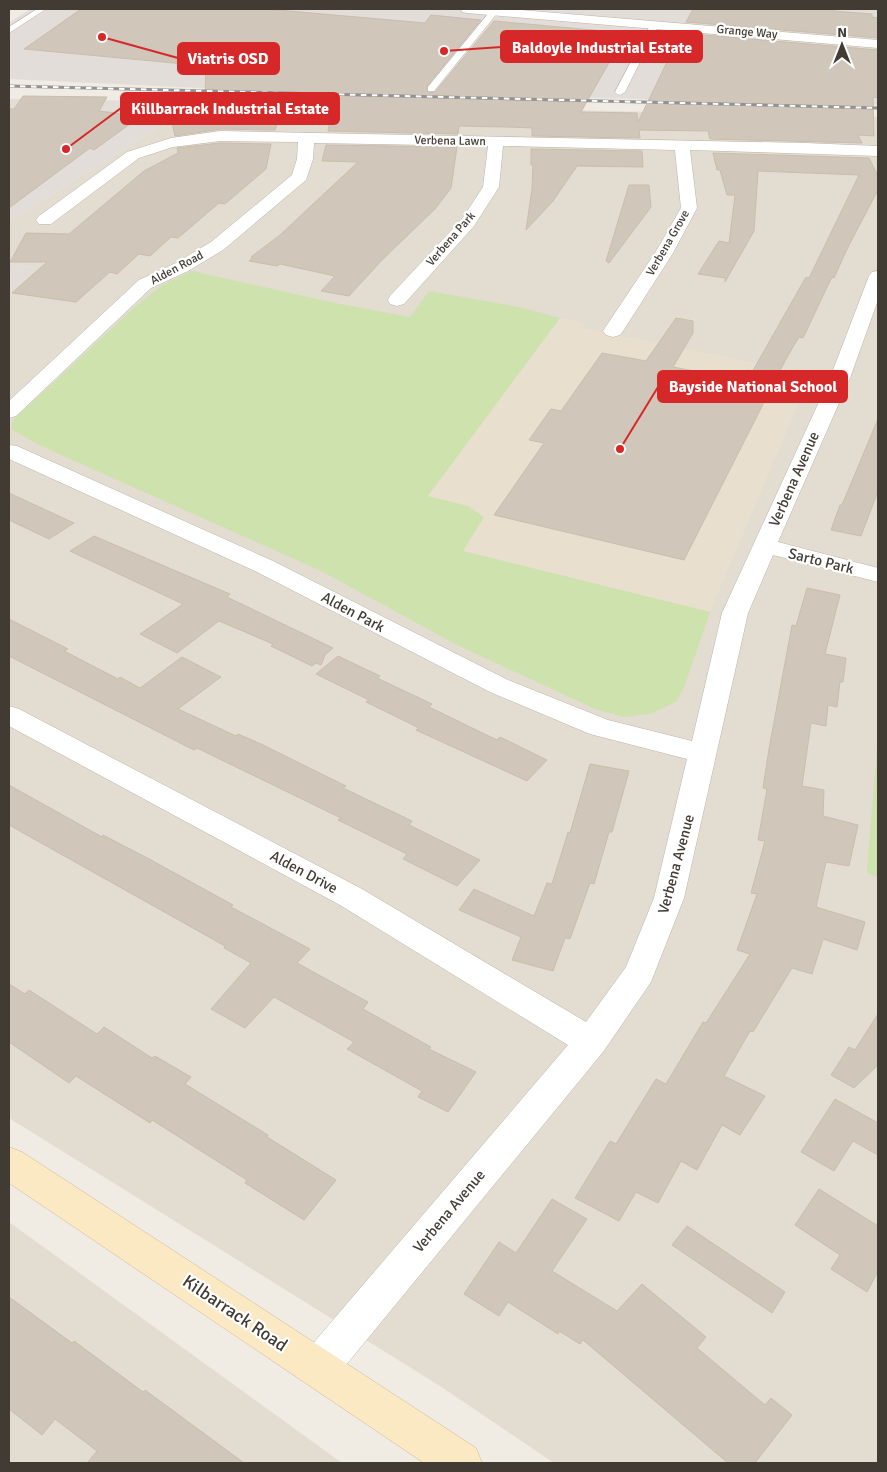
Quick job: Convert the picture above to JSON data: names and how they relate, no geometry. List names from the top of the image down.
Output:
{
  "streets": {
    "main road": ["Kilbarrack Road"],
    "street": [
      "Grange Way",
      "Verbena Lawn",
      "Verbena Park",
      "Verbena Grove",
      "Alden Road",
      "Verbena Avenue",
      "Sarto Park",
      "Alden Park",
      "Alden Drive"
    ]
  },
  "crossings": [
    ["Verbena Lawn", "Verbena Park"],
    ["Verbena Lawn", "Verbena Grove"],
    ["Verbena Lawn", "Alden Road"],
    ["Verbena Avenue", "Sarto Park"],
    ["Verbena Avenue", "Alden Park"],
    ["Verbena Avenue", "Alden Drive"],
    ["Verbena Avenue", "Kilbarrack Road"]
  ],
  "places": [
    "Viatris OSD",
    "Baldoyle Industrial Estate",
    "Killbarrack Industrial Estate",
    "Bayside National School"
  ],
  "north": "top"
}
